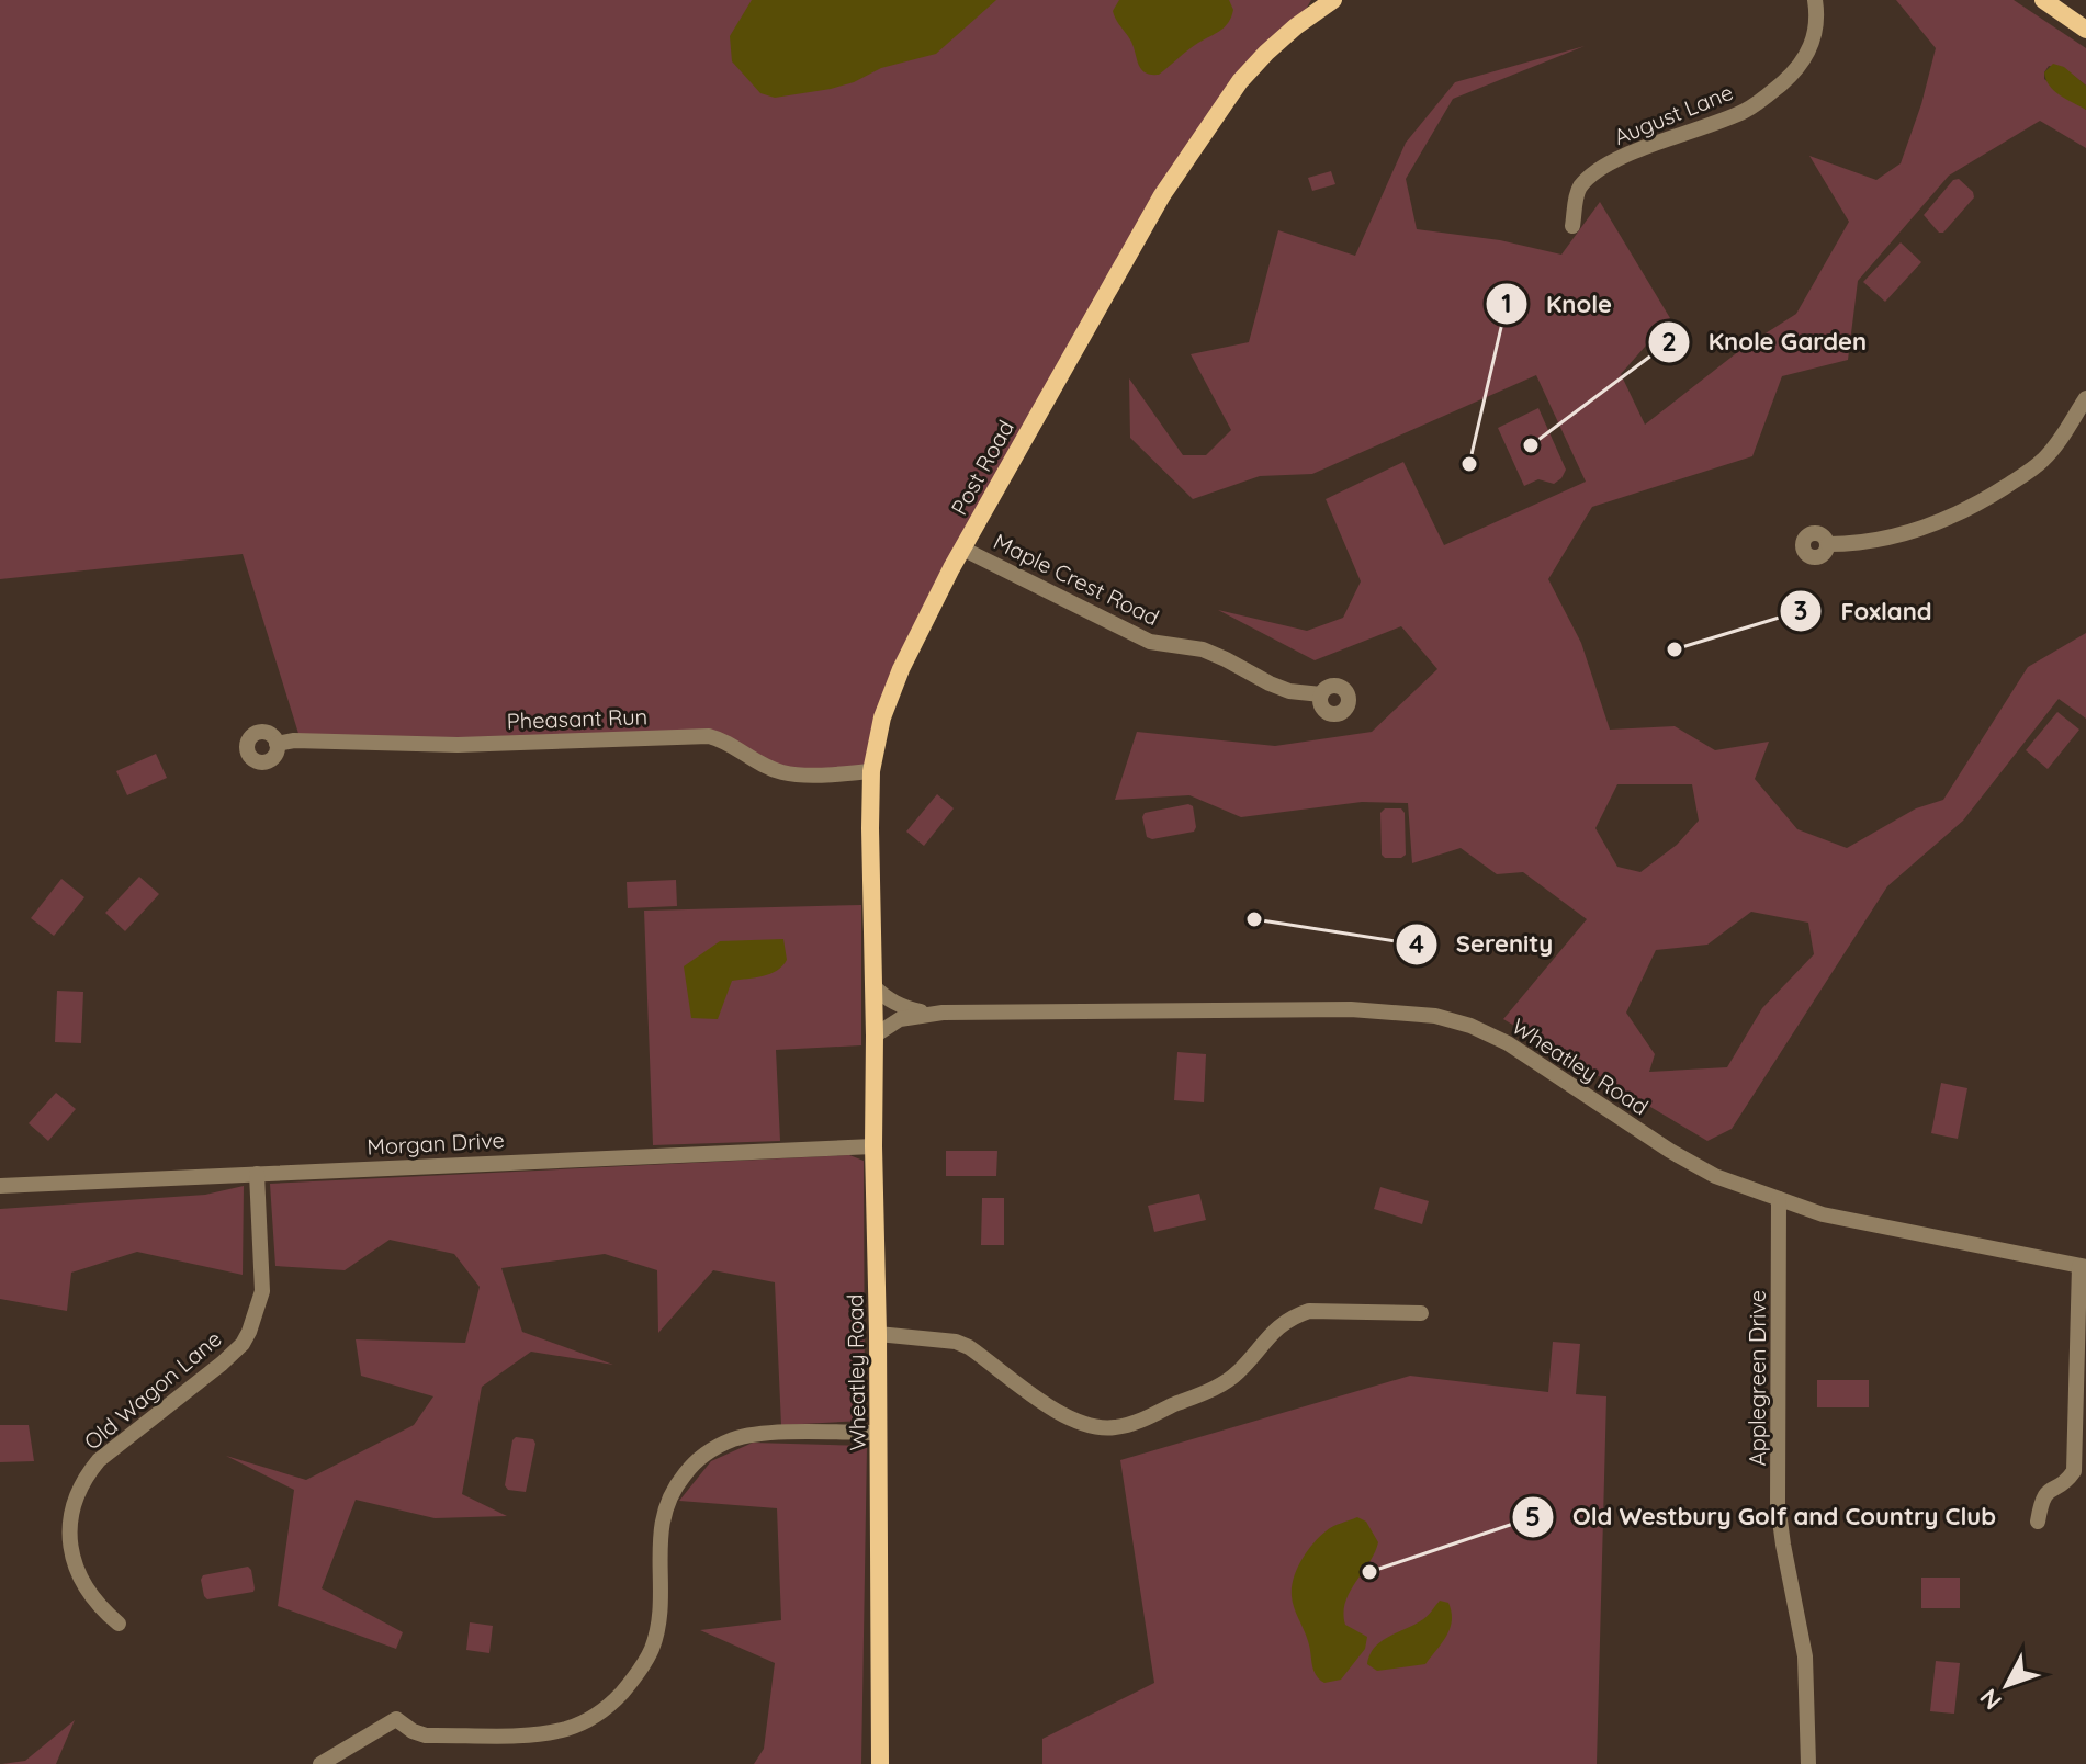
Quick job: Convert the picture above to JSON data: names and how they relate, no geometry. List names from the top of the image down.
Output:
{
  "streets": {
    "main road": ["Post Road", "Wheatley Road"],
    "street": [
      "August Lane",
      "Maple Crest Road",
      "Pheasant Run",
      "Morgan Drive",
      "Applegreen Drive",
      "Old Wagon Lane"
    ]
  },
  "crossings": [
    ["Post Road", "Maple Crest Road"],
    ["Post Road", "Pheasant Run"],
    ["Post Road", "Wheatley Road"],
    ["Wheatley Road", "Morgan Drive"],
    ["Wheatley Road", "Applegreen Drive"],
    ["Morgan Drive", "Old Wagon Lane"]
  ],
  "places": [
    "Knole Garden",
    "Knole",
    "Foxland",
    "Serenity",
    "Old Westbury Golf and Country Club"
  ],
  "north": "bottom left"
}
